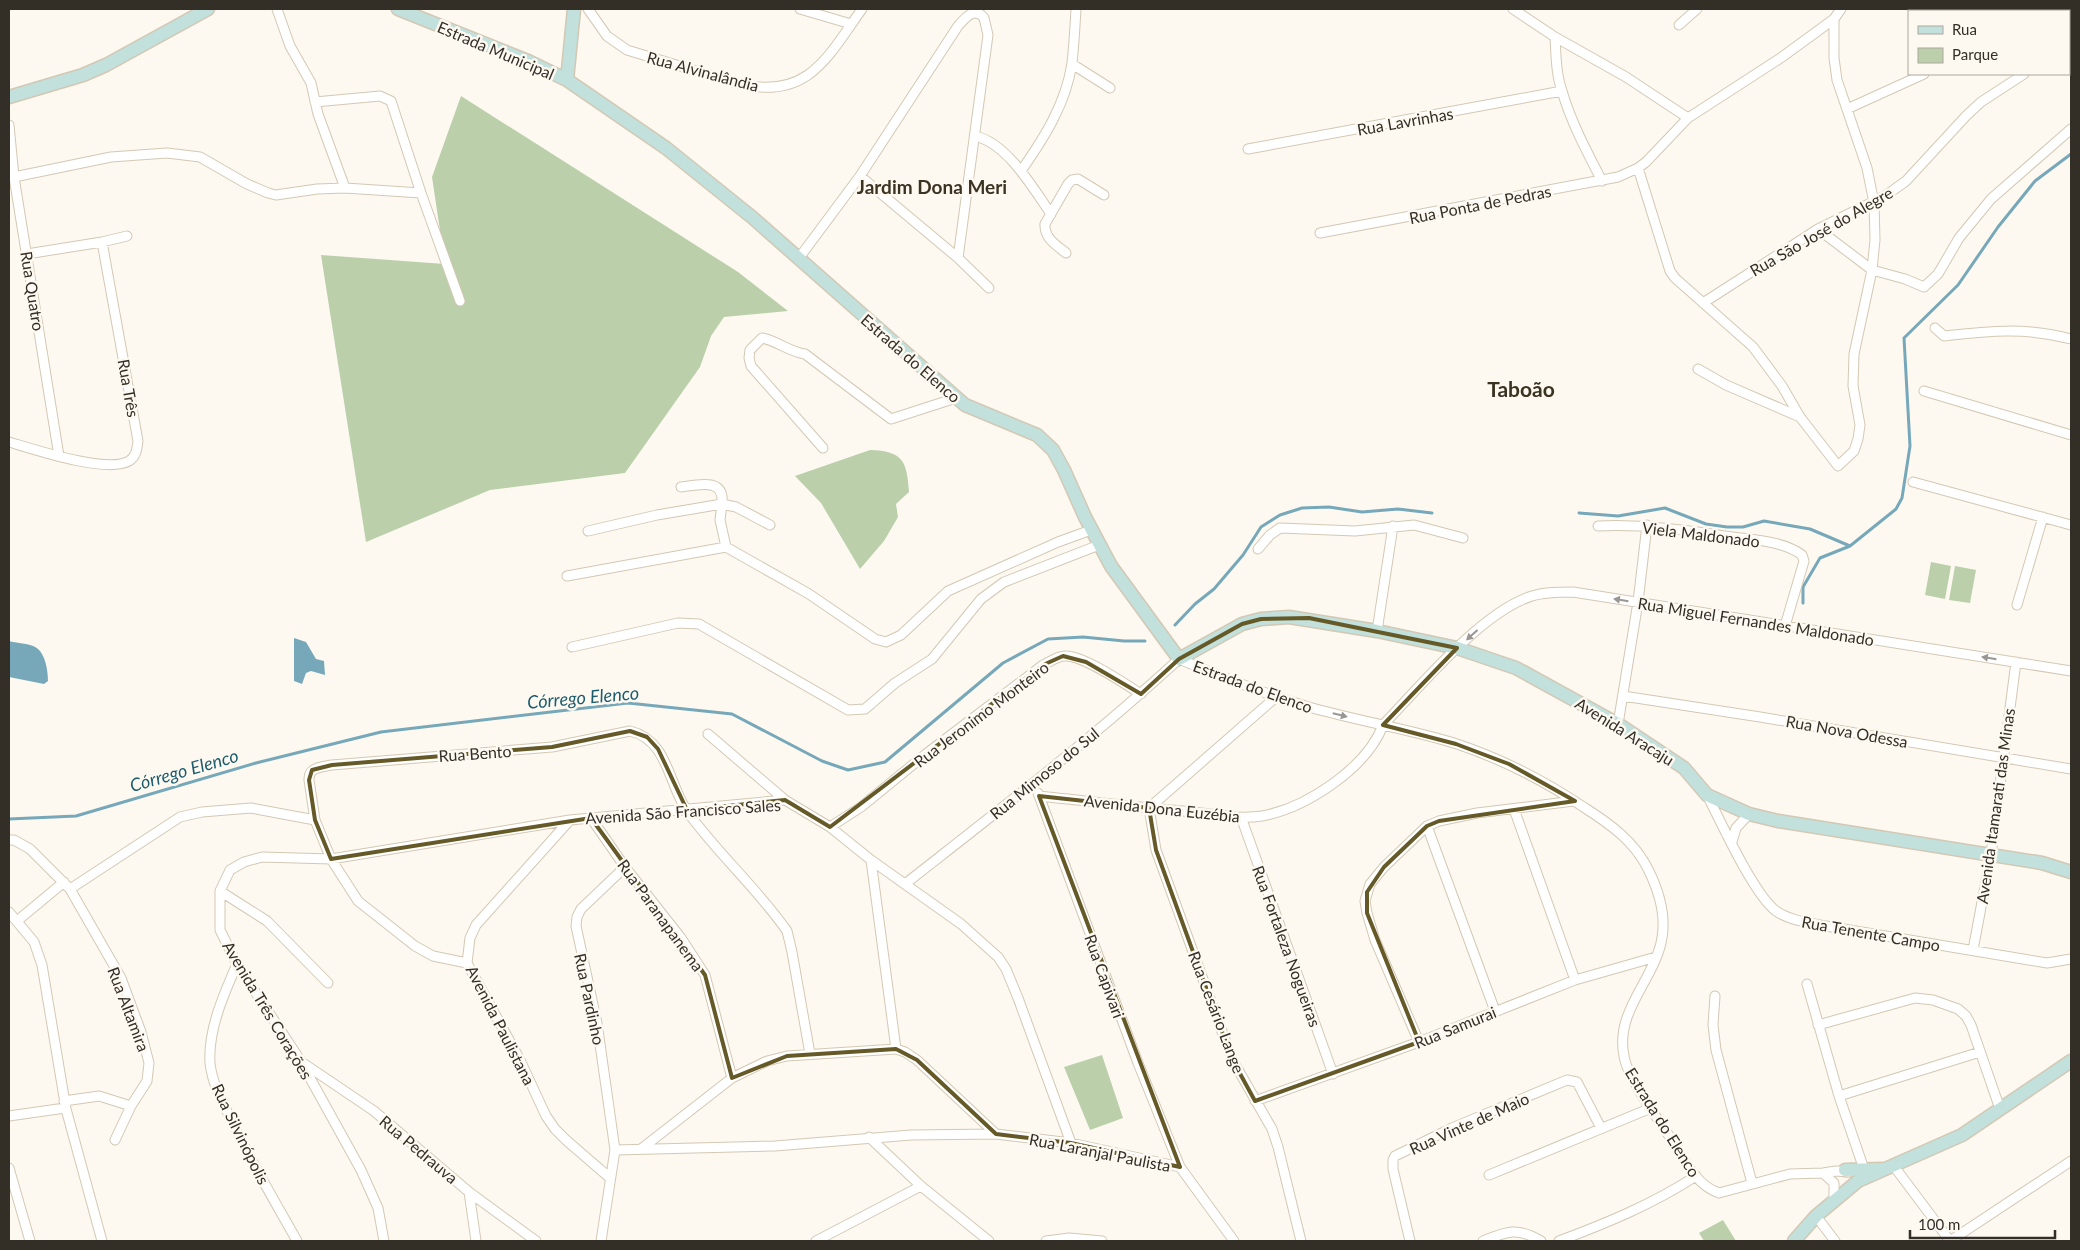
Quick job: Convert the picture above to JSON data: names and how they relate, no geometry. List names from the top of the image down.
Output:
{
  "streets": {
    "street": [
      "Estrada Municipal",
      "Rua Alvinalândia",
      "Rua Lavrinhas",
      "Rua Ponta de Pedras",
      "Rua São José do Alegre",
      "Rua Quatro",
      "Estrada do Elenco",
      "Rua Três",
      "Viela Maldonado",
      "Rua Miguel Fernandes Maldonado",
      "Rua Jeronimo Monteiro",
      "Avenida Aracaju",
      "Rua Nova Odessa",
      "Rua Bento",
      "Rua Mimoso do Sul",
      "Avenida Itamarati das Minas",
      "Avenida Dona Euzébia",
      "Avenida São Francisco Sales",
      "Rua Paranapanema",
      "Rua Tenente Campo",
      "Rua Fortaleza Nogueiras",
      "Rua Capivari",
      "Rua Pardinho",
      "Rua Altamira",
      "Avenida Três Corações",
      "Rua Cesário Lange",
      "Avenida Paulistana",
      "Rua Samurai",
      "Rua Vinte de Maio",
      "Rua Silvinópolis",
      "Rua Pedrauva",
      "Rua Laranjal Paulista"
    ]
  },
  "crossings": [
    ["Estrada Municipal", "Estrada do Elenco"],
    ["Rua Quatro", "Rua Três"],
    ["Estrada do Elenco", "Avenida Aracaju"],
    ["Estrada do Elenco", "Rua Mimoso do Sul"],
    ["Estrada do Elenco", "Avenida Dona Euzébia"],
    ["Estrada do Elenco", "Rua Samurai"],
    ["Viela Maldonado", "Rua Miguel Fernandes Maldonado"],
    ["Rua Miguel Fernandes Maldonado", "Avenida Aracaju"],
    ["Rua Miguel Fernandes Maldonado", "Avenida Itamarati das Minas"],
    ["Rua Miguel Fernandes Maldonado", "Avenida Dona Euzébia"],
    ["Rua Jeronimo Monteiro", "Rua Mimoso do Sul"],
    ["Rua Jeronimo Monteiro", "Avenida São Francisco Sales"],
    ["Avenida Aracaju", "Rua Mimoso do Sul"],
    ["Avenida Aracaju", "Avenida Itamarati das Minas"],
    ["Avenida Aracaju", "Avenida Dona Euzébia"],
    ["Avenida Aracaju", "Rua Tenente Campo"],
    ["Rua Nova Odessa", "Avenida Itamarati das Minas"],
    ["Rua Bento", "Avenida São Francisco Sales"],
    ["Rua Bento", "Avenida Três Corações"],
    ["Rua Bento", "Avenida Paulistana"],
    ["Rua Mimoso do Sul", "Avenida São Francisco Sales"],
    ["Rua Mimoso do Sul", "Rua Capivari"],
    ["Avenida Itamarati das Minas", "Rua Tenente Campo"],
    ["Avenida Dona Euzébia", "Rua Fortaleza Nogueiras"],
    ["Avenida Dona Euzébia", "Rua Capivari"],
    ["Avenida Dona Euzébia", "Rua Cesário Lange"],
    ["Avenida São Francisco Sales", "Rua Paranapanema"],
    ["Avenida São Francisco Sales", "Avenida Três Corações"],
    ["Avenida São Francisco Sales", "Avenida Paulistana"],
    ["Avenida São Francisco Sales", "Rua Laranjal Paulista"],
    ["Rua Paranapanema", "Rua Pardinho"],
    ["Rua Fortaleza Nogueiras", "Rua Samurai"],
    ["Rua Capivari", "Rua Laranjal Paulista"],
    ["Rua Pardinho", "Avenida Paulistana"],
    ["Rua Pardinho", "Rua Laranjal Paulista"],
    ["Avenida Três Corações", "Rua Silvinópolis"],
    ["Avenida Três Corações", "Rua Pedrauva"],
    ["Rua Cesário Lange", "Rua Samurai"]
  ],
  "one_way": ["Rua Miguel Fernandes Maldonado"],
  "districts": ["Jardim Dona Meri", "Taboão"],
  "water": ["Córrego Elenco"],
  "legend": ["Rua", "Parque"],
  "scale_bar": "100 m"
}
